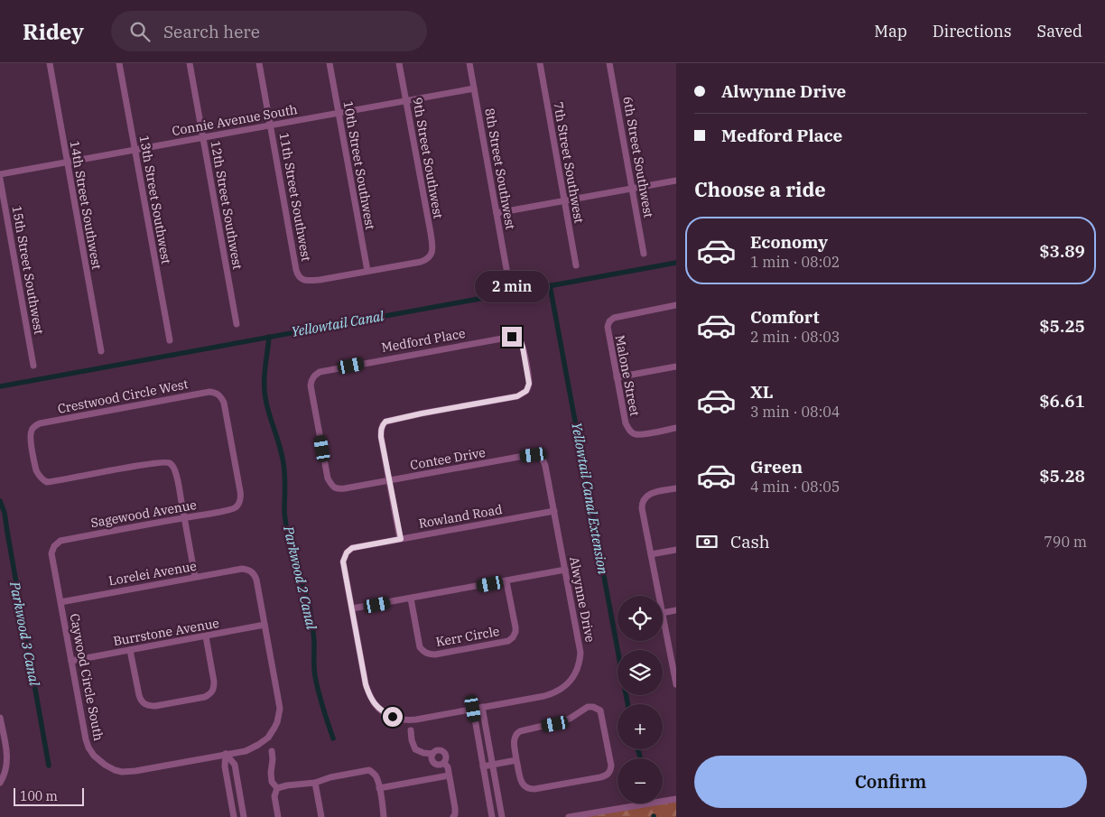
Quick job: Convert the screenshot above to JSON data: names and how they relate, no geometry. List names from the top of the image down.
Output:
{
  "streets": {
    "street": [
      "Connie Avenue South",
      "6th Street Southwest",
      "9th Street Southwest",
      "7th Street Southwest",
      "10th Street Southwest",
      "8th Street Southwest",
      "11th Street Southwest",
      "13th Street Southwest",
      "14th Street Southwest",
      "12th Street Southwest",
      "15th Street Southwest",
      "Medford Place",
      "Malone Street",
      "Crestwood Circle West",
      "Contee Drive",
      "Sagewood Avenue",
      "Rowland Road",
      "Lorelei Avenue",
      "Alwynne Drive",
      "Burrstone Avenue",
      "Kerr Circle",
      "Caywood Circle South"
    ]
  },
  "crossings": [
    ["Connie Avenue South", "9th Street Southwest"],
    ["Connie Avenue South", "10th Street Southwest"],
    ["Connie Avenue South", "8th Street Southwest"],
    ["Connie Avenue South", "11th Street Southwest"],
    ["Connie Avenue South", "13th Street Southwest"],
    ["Connie Avenue South", "14th Street Southwest"],
    ["Connie Avenue South", "12th Street Southwest"],
    ["9th Street Southwest", "10th Street Southwest"],
    ["9th Street Southwest", "11th Street Southwest"],
    ["10th Street Southwest", "11th Street Southwest"],
    ["Medford Place", "Contee Drive"],
    ["Crestwood Circle West", "Sagewood Avenue"],
    ["Contee Drive", "Alwynne Drive"],
    ["Sagewood Avenue", "Caywood Circle South"],
    ["Rowland Road", "Alwynne Drive"],
    ["Lorelei Avenue", "Caywood Circle South"],
    ["Burrstone Avenue", "Caywood Circle South"]
  ],
  "water": [
    "Yellowtail Canal",
    "Yellowtail Canal Extension",
    "Parkwood 2 Canal",
    "Parkwood 3 Canal"
  ],
  "scale_bar": "100 m",
  "page": {
    "header": "Ridey",
    "search": "Search here",
    "nav": ["Map", "Directions", "Saved"],
    "banner": ["Alwynne Drive", "Medford Place"],
    "heading": "Choose a ride",
    "list": [
      {
        "name": "Economy",
        "note": "1 min · 08:02",
        "value": "$3.89"
      },
      {
        "name": "Comfort",
        "note": "2 min · 08:03",
        "value": "$5.25"
      },
      {
        "name": "XL",
        "note": "3 min · 08:04",
        "value": "$6.61"
      },
      {
        "name": "Green",
        "note": "4 min · 08:05",
        "value": "$5.28"
      }
    ],
    "bubble": "2 min",
    "pay": ["Cash", "790 m"],
    "map_buttons": ["+", "−"],
    "buttons": "Confirm",
    "scale": "100 m"
  }
}
